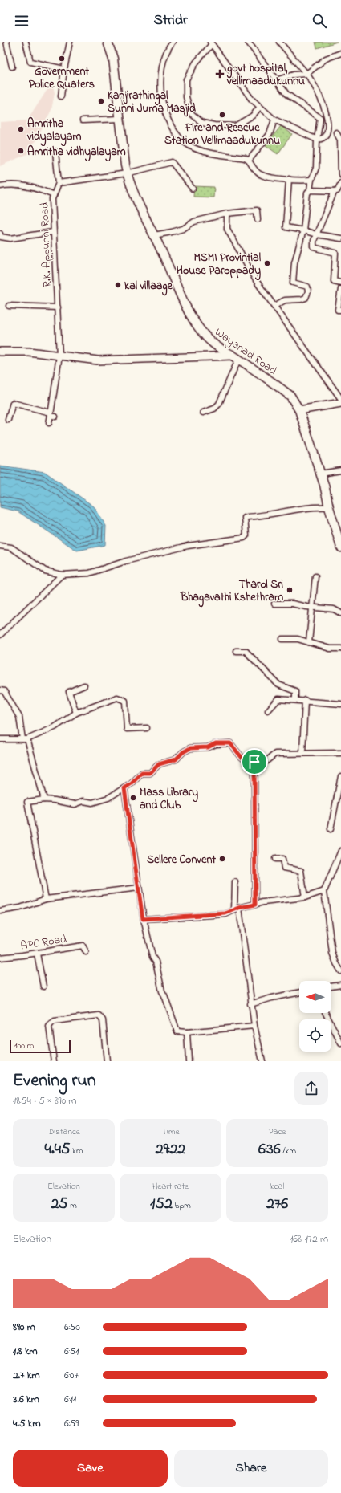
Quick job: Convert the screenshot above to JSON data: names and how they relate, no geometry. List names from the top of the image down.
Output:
{
  "streets": {
    "highway": ["Wayanad Road"],
    "street": ["R.K. Appunni Road", "APC Road"]
  },
  "places": {
    "other": [
      "Government Police Quaters",
      "Kanjirathingal Sunni Juma Masjid",
      "Fire and Rescue Station Vellimaadukunnu",
      "Amritha vidyalayam",
      "Amritha vidhyalayam",
      "MSMI Provintial House Paroppady",
      "kal villaage",
      "Tharol Sri Bhagavathi Kshethram",
      "Mass Library and Club",
      "Sellere Convent"
    ],
    "health": ["govt hospital, vellimaadukunnu"]
  },
  "scale_bar": "100 m",
  "north": "left",
  "page": {
    "header": "Stridr",
    "scale": "100 m",
    "heading": ["Evening run", "18:54 · 5 × 890 m"],
    "stats": [
      ["Distance", "4.45 km"],
      ["Time", "29:22"],
      ["Pace", "6:36 /km"],
      ["Elevation", "25 m"],
      ["Heart rate", "152 bpm"],
      ["kcal", "276"]
    ],
    "chart": ["Elevation", "168–172 m"],
    "list": [
      {
        "name": "890 m",
        "note": "6:50"
      },
      {
        "name": "1.8 km",
        "note": "6:51"
      },
      {
        "name": "2.7 km",
        "note": "6:07"
      },
      {
        "name": "3.6 km",
        "note": "6:11"
      },
      {
        "name": "4.5 km",
        "note": "6:59"
      }
    ],
    "buttons": ["Save", "Share"]
  }
}
